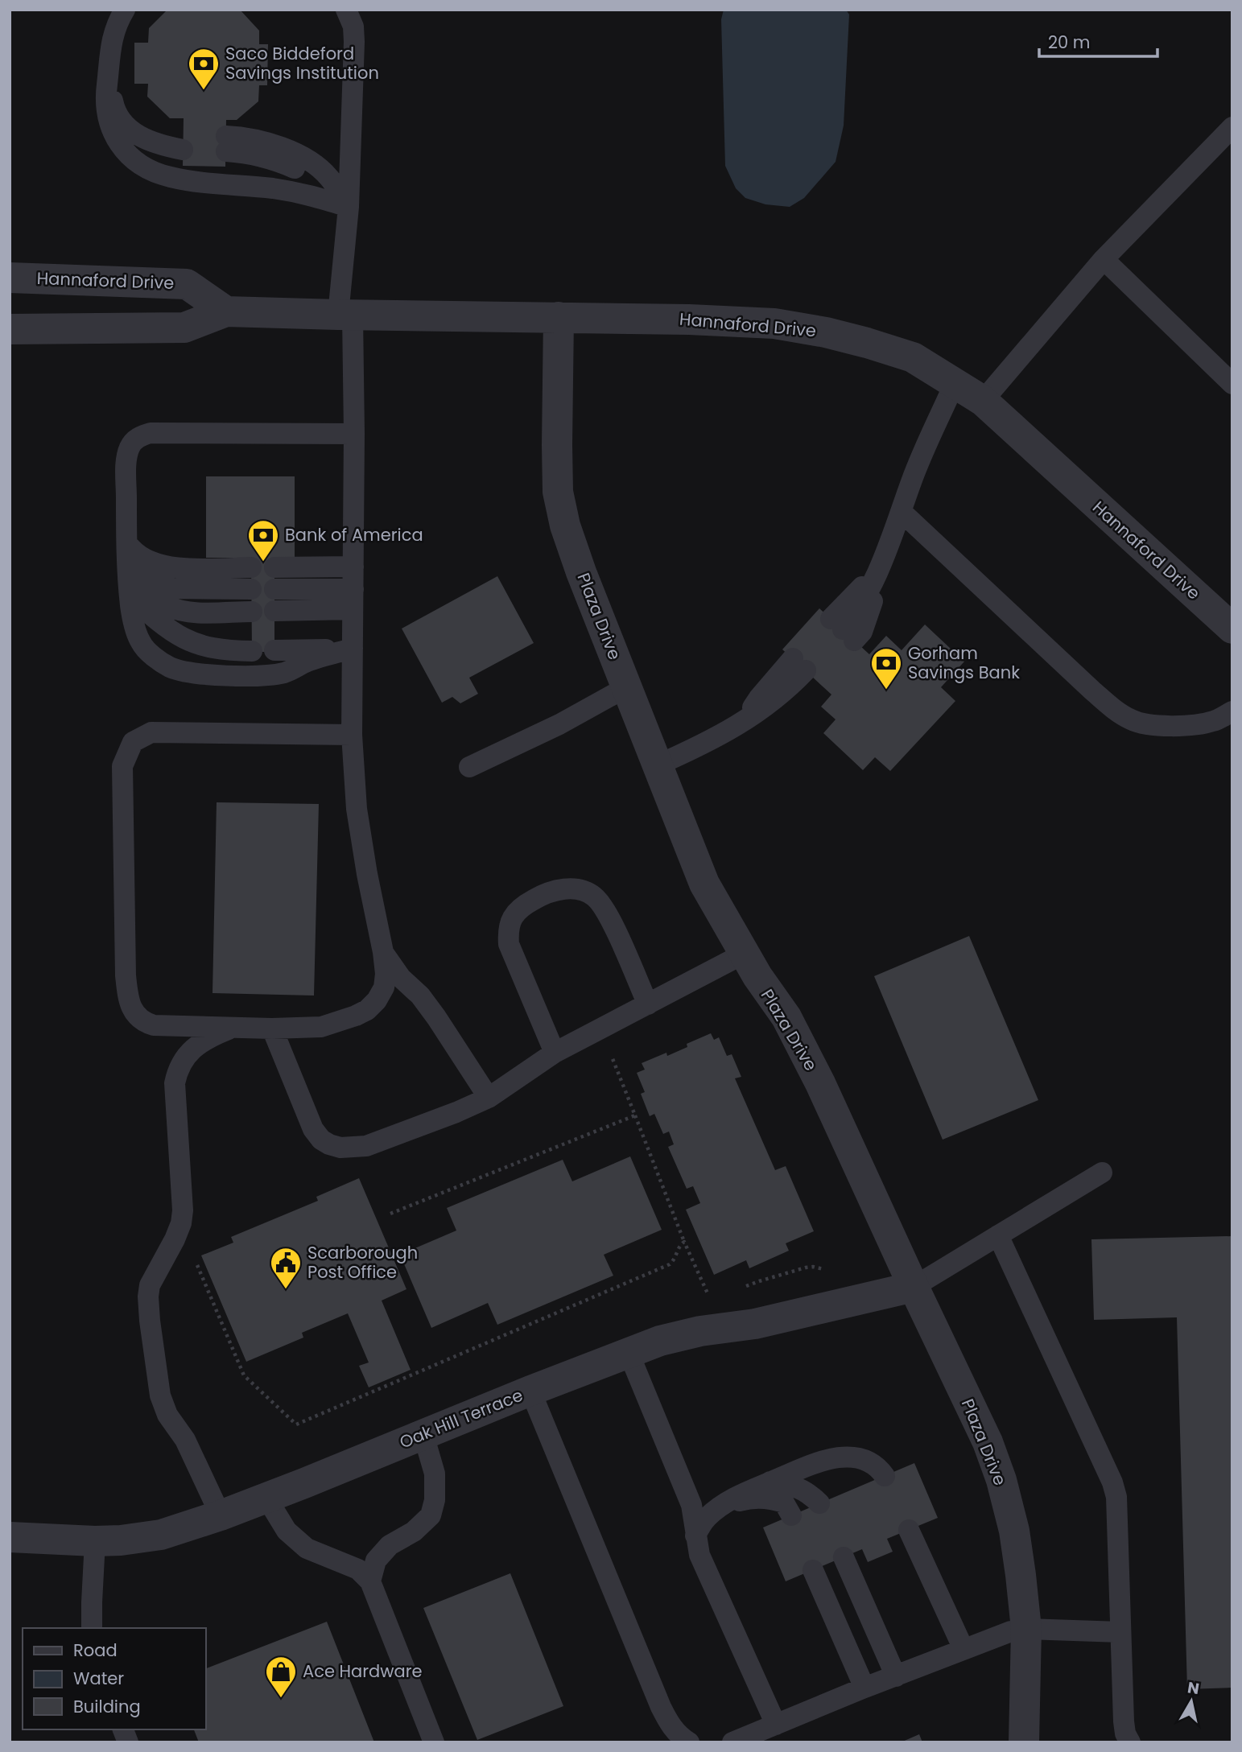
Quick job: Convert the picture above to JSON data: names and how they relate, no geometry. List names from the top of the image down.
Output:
{
  "streets": {
    "street": ["Hannaford Drive", "Plaza Drive", "Oak Hill Terrace"]
  },
  "crossings": [
    ["Hannaford Drive", "Plaza Drive"],
    ["Plaza Drive", "Oak Hill Terrace"]
  ],
  "places": {
    "bank": ["Saco Biddeford Savings Institution", "Bank of America", "Gorham Savings Bank"],
    "public building": ["Scarborough Post Office"],
    "shop": ["Ace Hardware"]
  },
  "legend": ["Road", "Water", "Building"],
  "scale_bar": "20 m",
  "north": "top"
}
